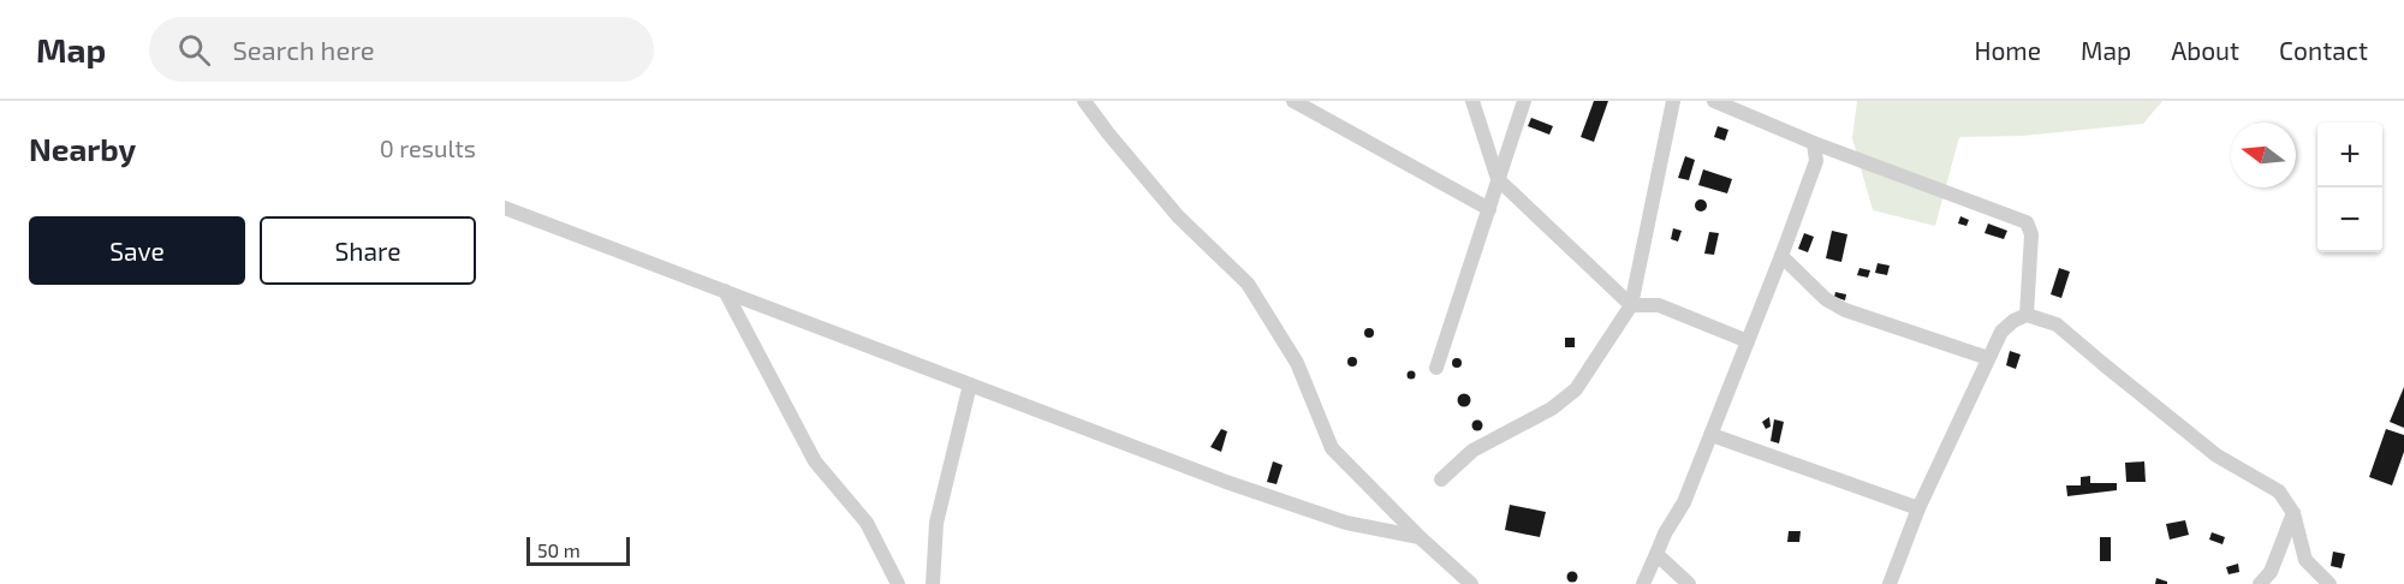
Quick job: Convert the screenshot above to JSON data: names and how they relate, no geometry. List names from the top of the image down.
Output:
{
  "scale_bar": "50 m",
  "north": "left",
  "page": {
    "header": "Map",
    "search": "Search here",
    "nav": [
      "Home",
      "Map",
      "About",
      "Contact"
    ],
    "heading": ["Nearby", "0 results"],
    "map_buttons": ["+", "−"],
    "buttons": ["Save", "Share"],
    "scale": "50 m"
  }
}
